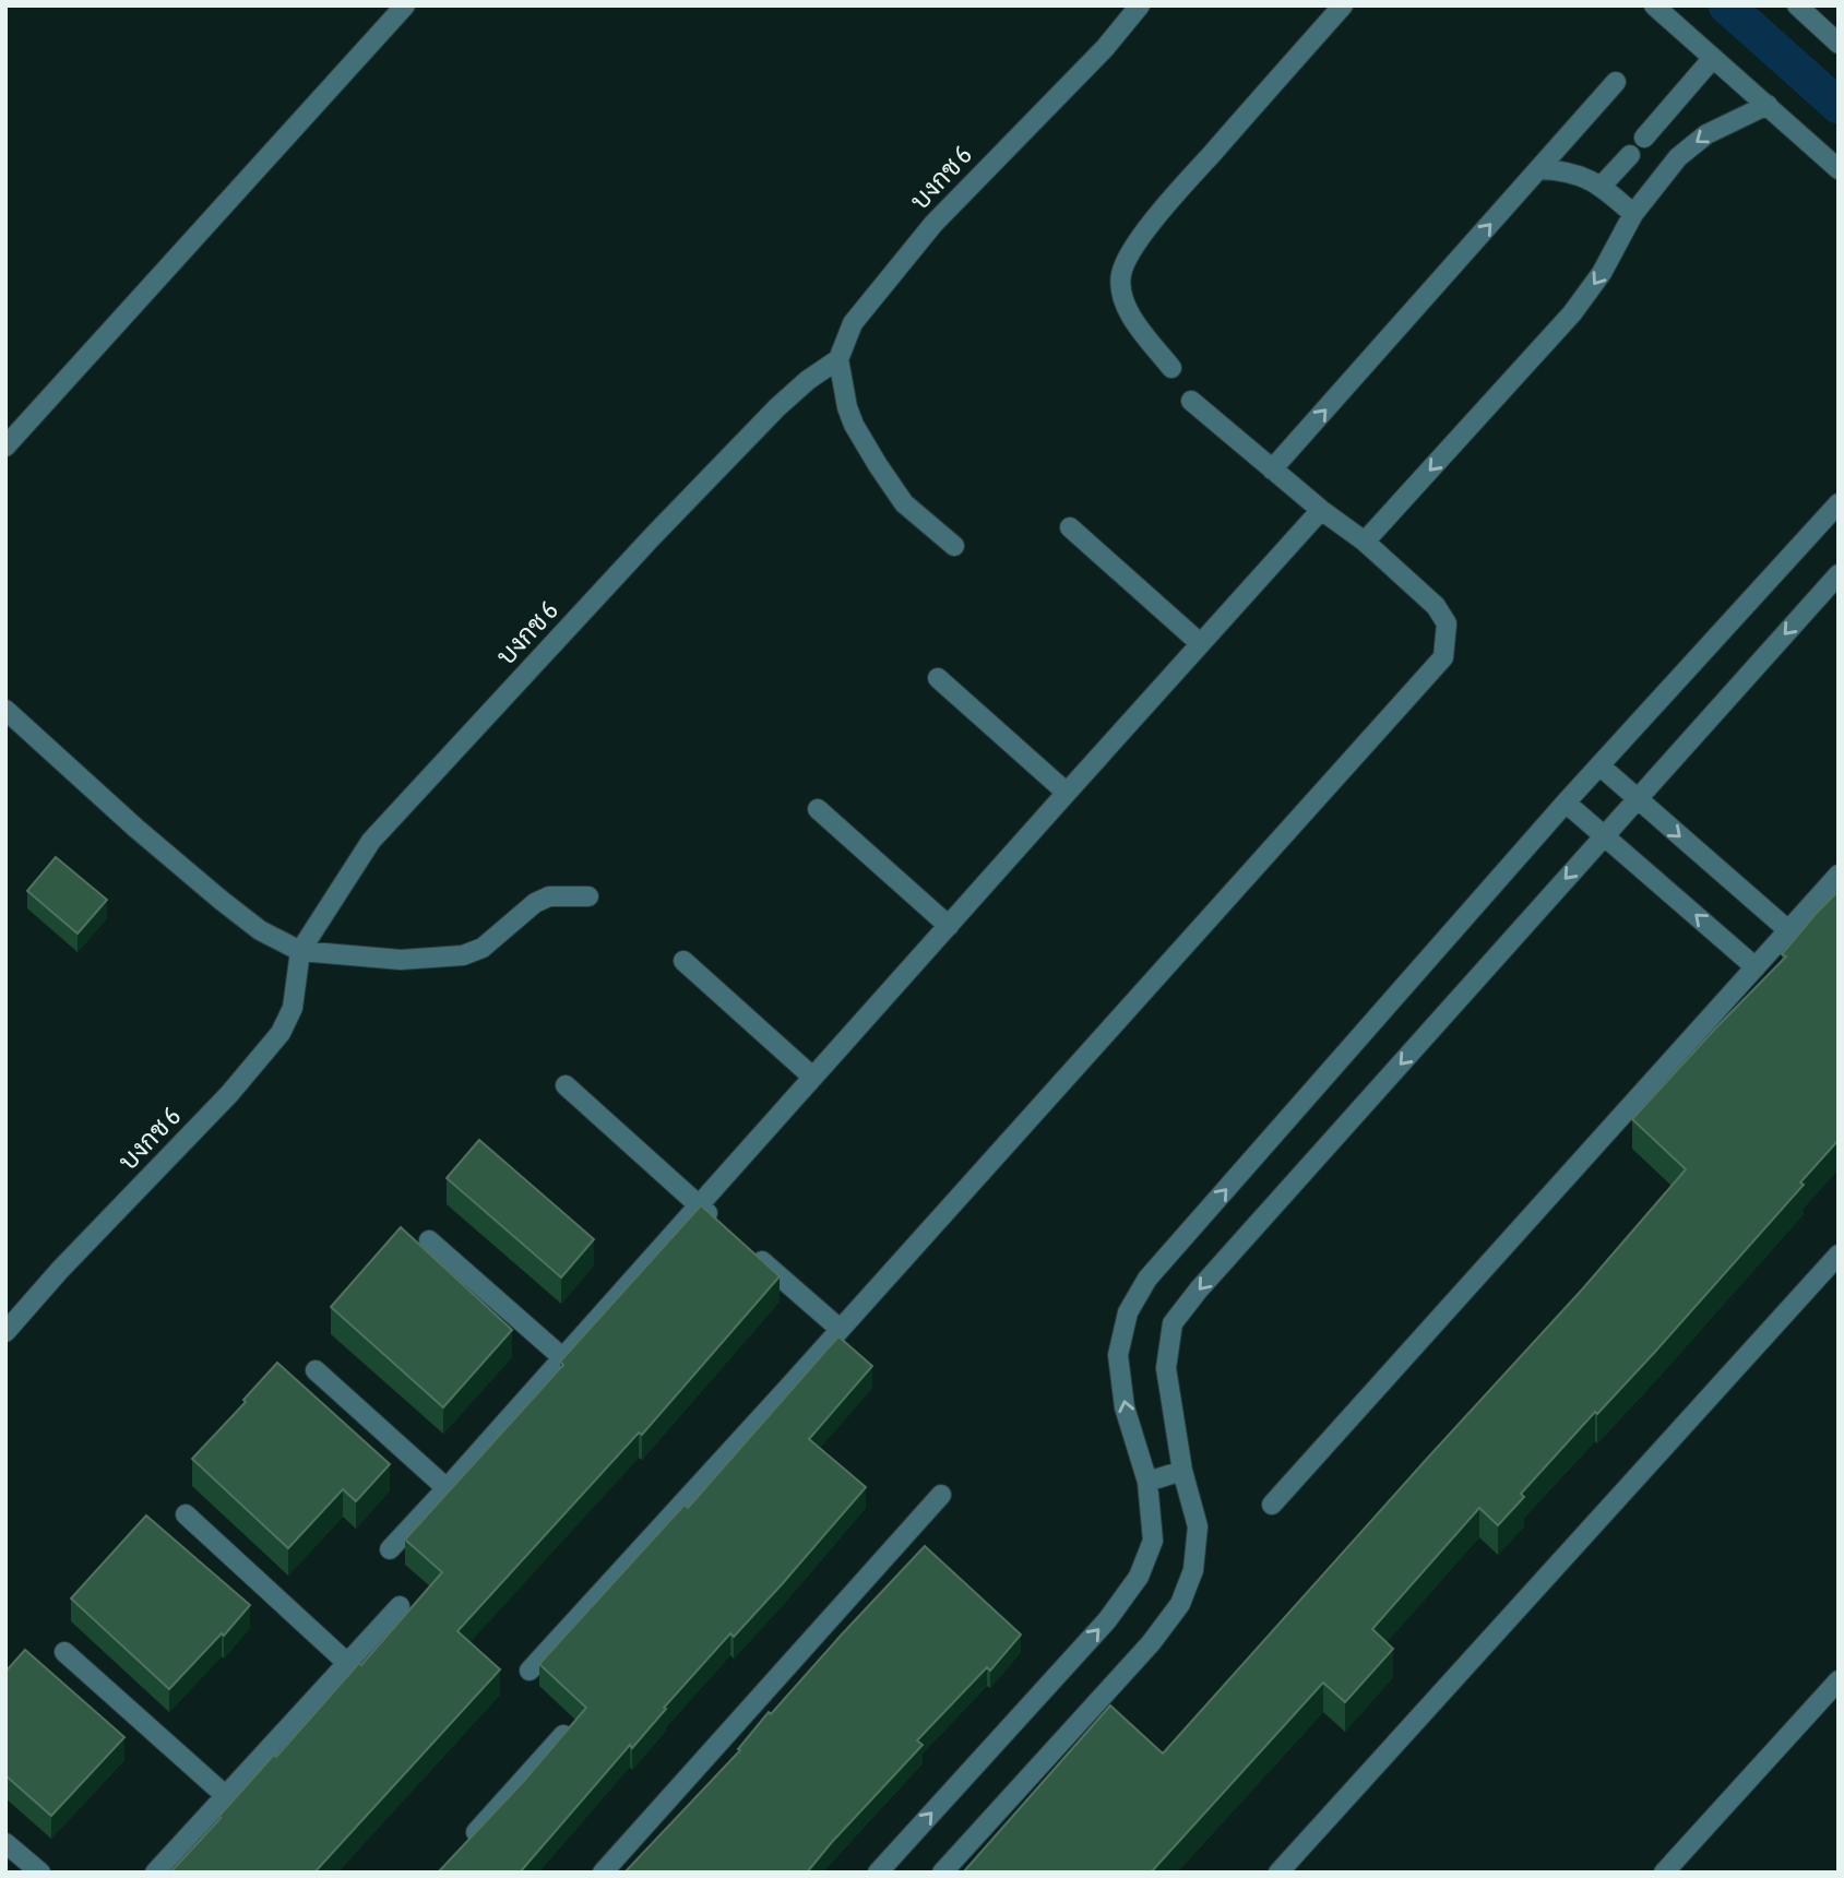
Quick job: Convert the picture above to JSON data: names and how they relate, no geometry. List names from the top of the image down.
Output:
{
  "streets": {
    "street": ["บงกช 6"]
  }
}
